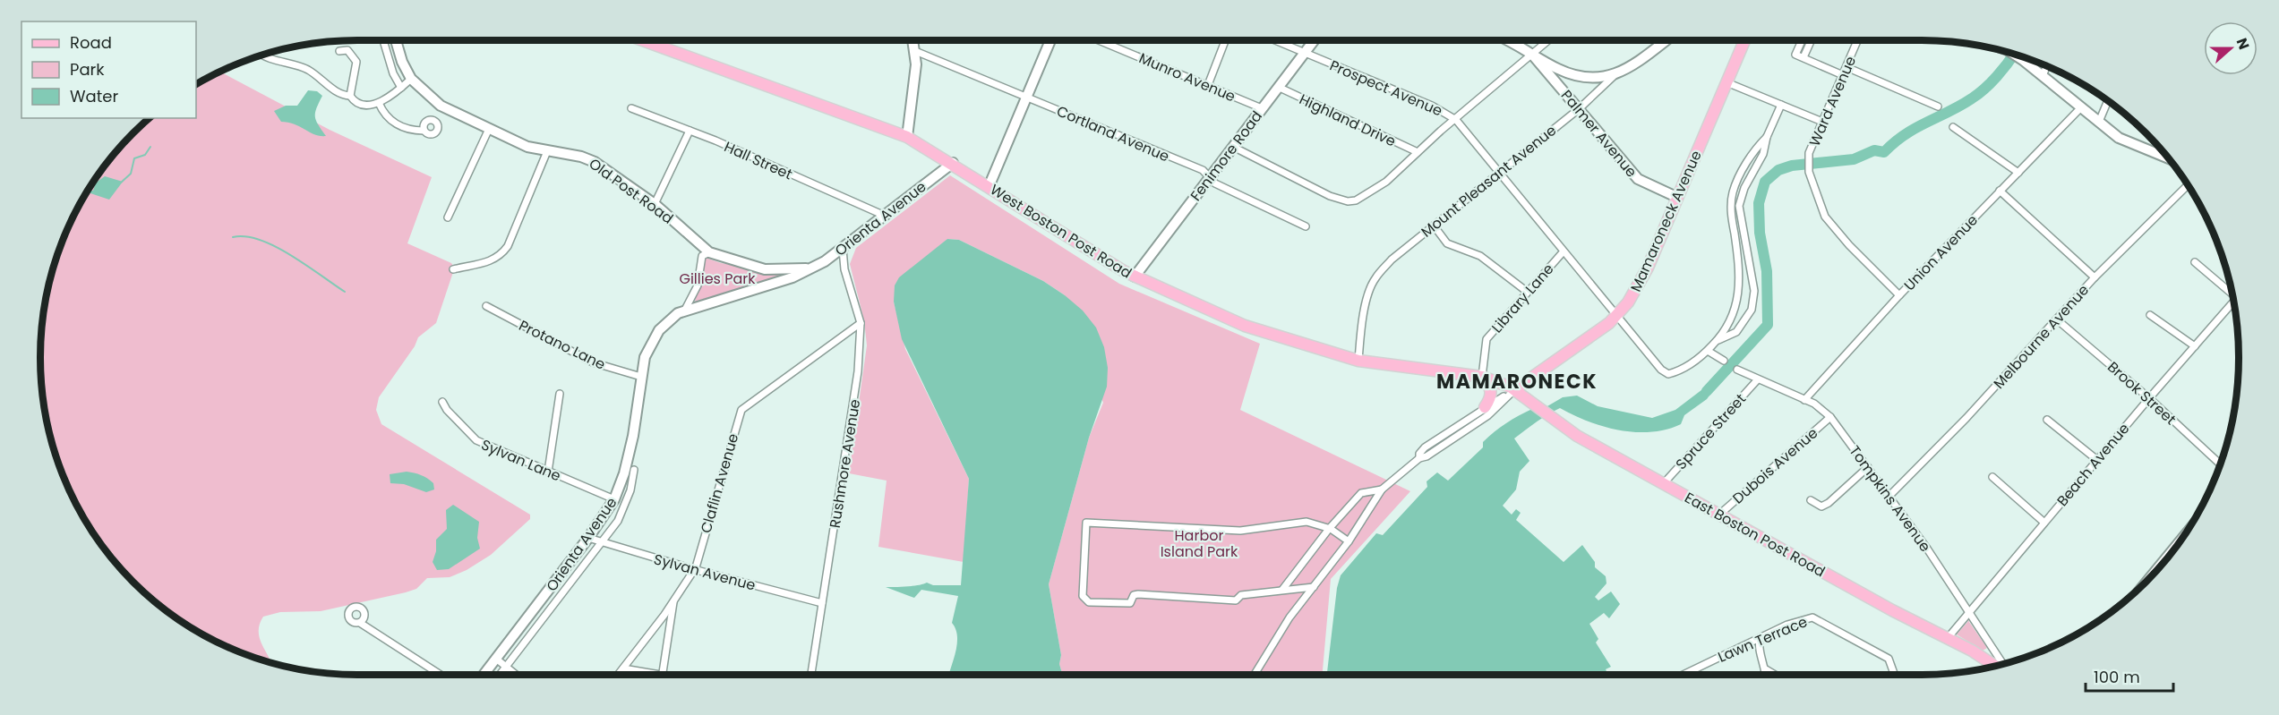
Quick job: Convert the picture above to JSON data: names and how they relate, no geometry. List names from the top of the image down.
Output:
{
  "streets": {
    "main road": ["Mamaroneck Avenue", "West Boston Post Road", "East Boston Post Road"],
    "street": [
      "Munro Avenue",
      "Prospect Avenue",
      "Ward Avenue",
      "Highland Drive",
      "Cortland Avenue",
      "Palmer Avenue",
      "Fenimore Road",
      "Hall Street",
      "Mount Pleasant Avenue",
      "Old Post Road",
      "Orienta Avenue",
      "Union Avenue",
      "Library Lane",
      "Melbourne Avenue",
      "Protano Lane",
      "Brook Street",
      "Spruce Street",
      "Sylvan Lane",
      "Rushmore Avenue",
      "Beach Avenue",
      "Dubois Avenue",
      "Claflin Avenue",
      "Tompkins Avenue",
      "Sylvan Avenue",
      "Lawn Terrace"
    ]
  },
  "crossings": [
    ["Munro Avenue", "Fenimore Road"],
    ["Prospect Avenue", "Fenimore Road"],
    ["Prospect Avenue", "Mount Pleasant Avenue"],
    ["Prospect Avenue", "Mamaroneck Avenue"],
    ["Prospect Avenue", "Library Lane"],
    ["Ward Avenue", "Union Avenue"],
    ["Highland Drive", "Fenimore Road"],
    ["Cortland Avenue", "Fenimore Road"],
    ["Palmer Avenue", "Mount Pleasant Avenue"],
    ["Palmer Avenue", "Mamaroneck Avenue"],
    ["Fenimore Road", "West Boston Post Road"],
    ["Hall Street", "Orienta Avenue"],
    ["Mount Pleasant Avenue", "West Boston Post Road"],
    ["Old Post Road", "Orienta Avenue"],
    ["Orienta Avenue", "West Boston Post Road"],
    ["Orienta Avenue", "Protano Lane"],
    ["Orienta Avenue", "Sylvan Lane"],
    ["Orienta Avenue", "Rushmore Avenue"],
    ["Orienta Avenue", "Sylvan Avenue"],
    ["Mamaroneck Avenue", "West Boston Post Road"],
    ["Mamaroneck Avenue", "East Boston Post Road"],
    ["West Boston Post Road", "Library Lane"],
    ["West Boston Post Road", "East Boston Post Road"],
    ["Union Avenue", "Tompkins Avenue"],
    ["Melbourne Avenue", "Brook Street"],
    ["Melbourne Avenue", "Tompkins Avenue"],
    ["Brook Street", "Beach Avenue"],
    ["Spruce Street", "Tompkins Avenue"],
    ["Spruce Street", "East Boston Post Road"],
    ["Rushmore Avenue", "Claflin Avenue"],
    ["Rushmore Avenue", "Sylvan Avenue"],
    ["Beach Avenue", "Tompkins Avenue"],
    ["Beach Avenue", "East Boston Post Road"],
    ["Dubois Avenue", "Tompkins Avenue"],
    ["Dubois Avenue", "East Boston Post Road"],
    ["Claflin Avenue", "Sylvan Avenue"]
  ],
  "districts": ["MAMARONECK"],
  "parks": ["Gillies Park", "Harbor Island Park"],
  "legend": ["Road", "Park", "Water"],
  "scale_bar": "100 m",
  "north": "right"
}
